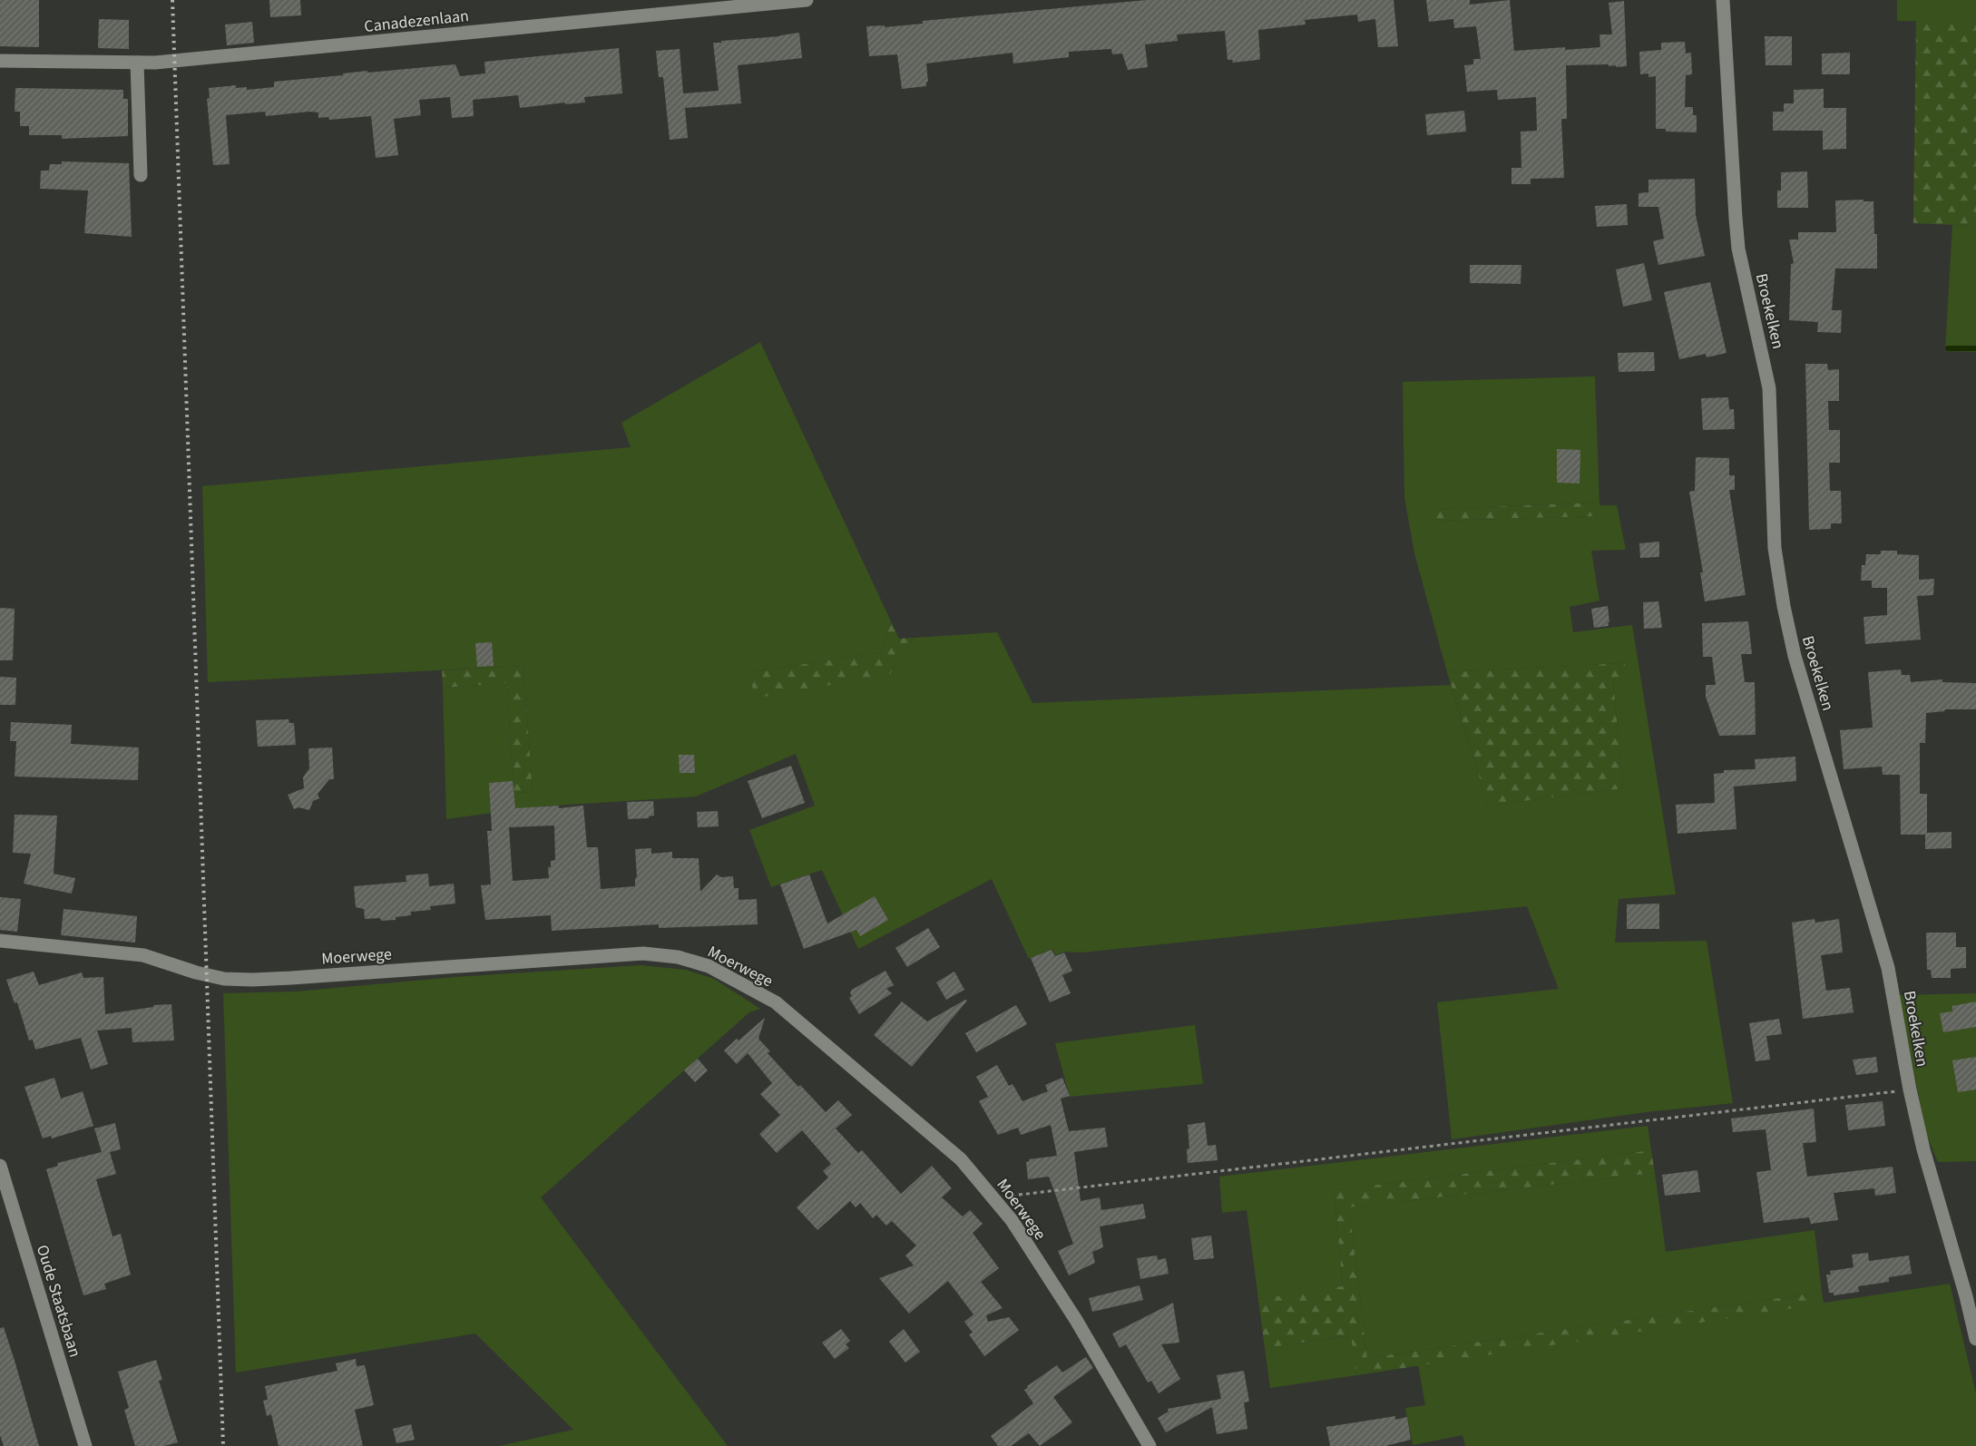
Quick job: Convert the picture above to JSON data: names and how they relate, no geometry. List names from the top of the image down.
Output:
{
  "streets": {
    "street": [
      "Canadezenlaan",
      "Broekelken",
      "Moerwege",
      "Oude Staatsbaan"
    ]
  }
}
